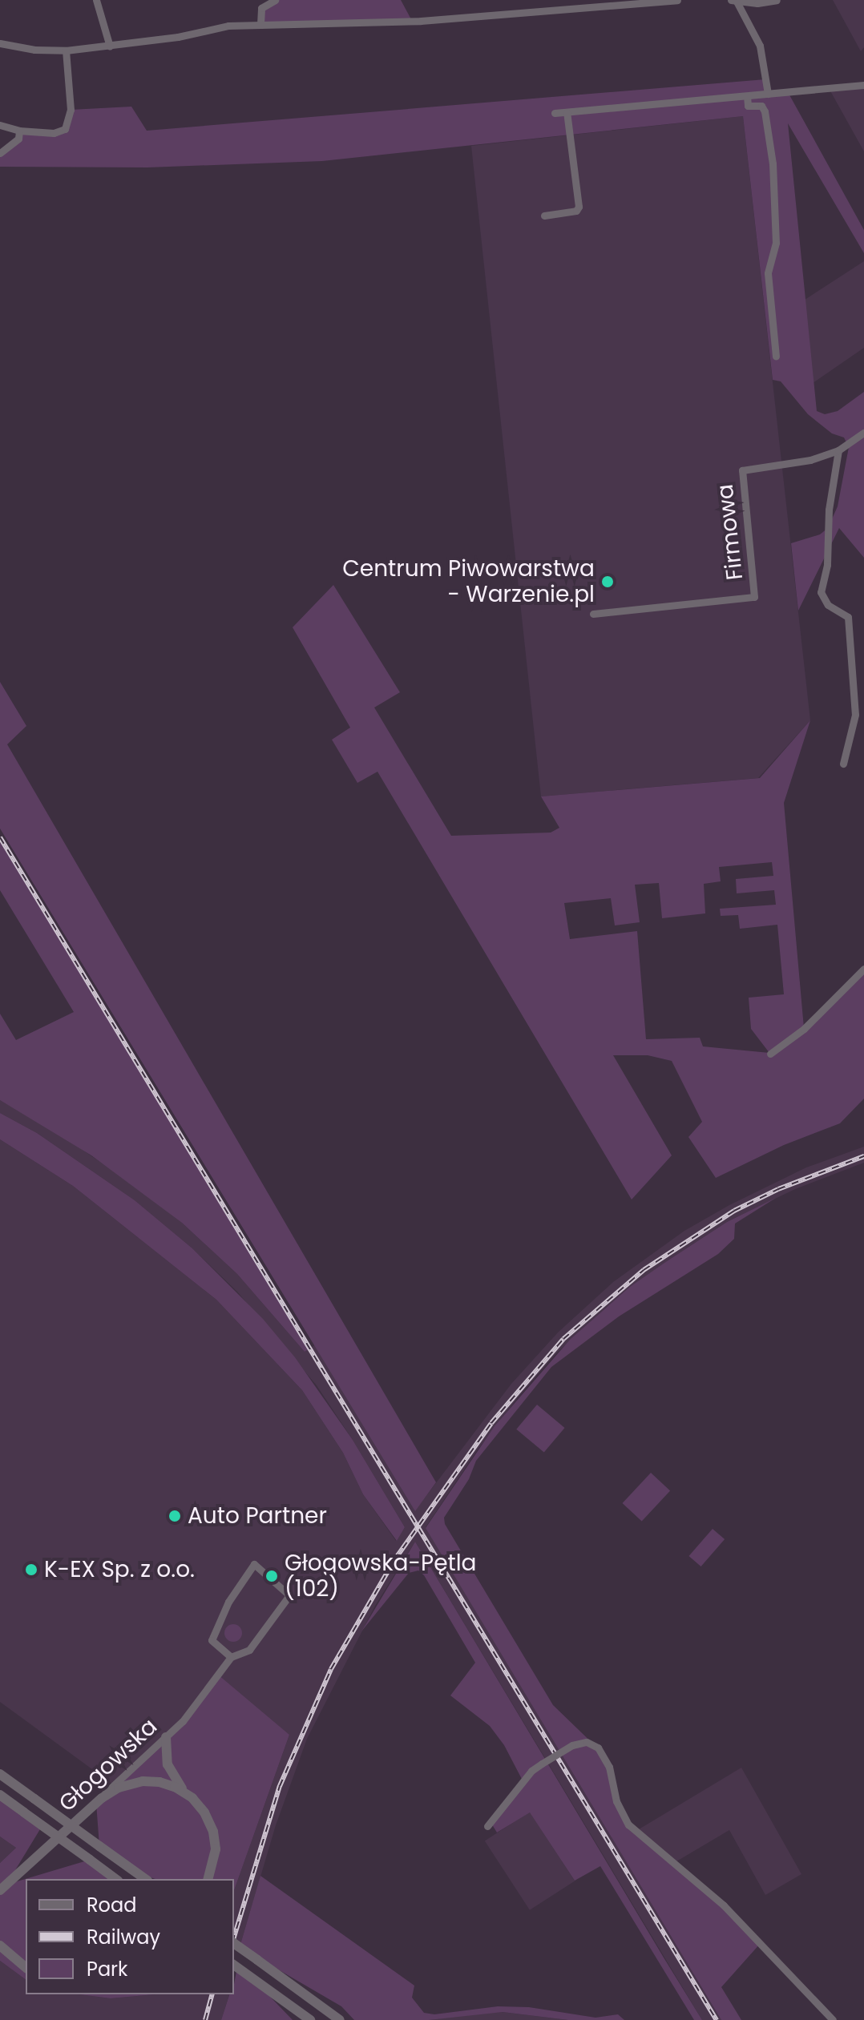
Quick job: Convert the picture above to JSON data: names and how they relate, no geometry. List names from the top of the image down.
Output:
{
  "streets": {
    "street": ["Firmowa", "Głogowska"]
  },
  "places": [
    "Centrum Piwowarstwa - Warzenie.pl",
    "Auto Partner",
    "K-EX Sp. z o.o.",
    "Głogowska-Pętla (102)"
  ],
  "legend": ["Road", "Railway", "Park"]
}
